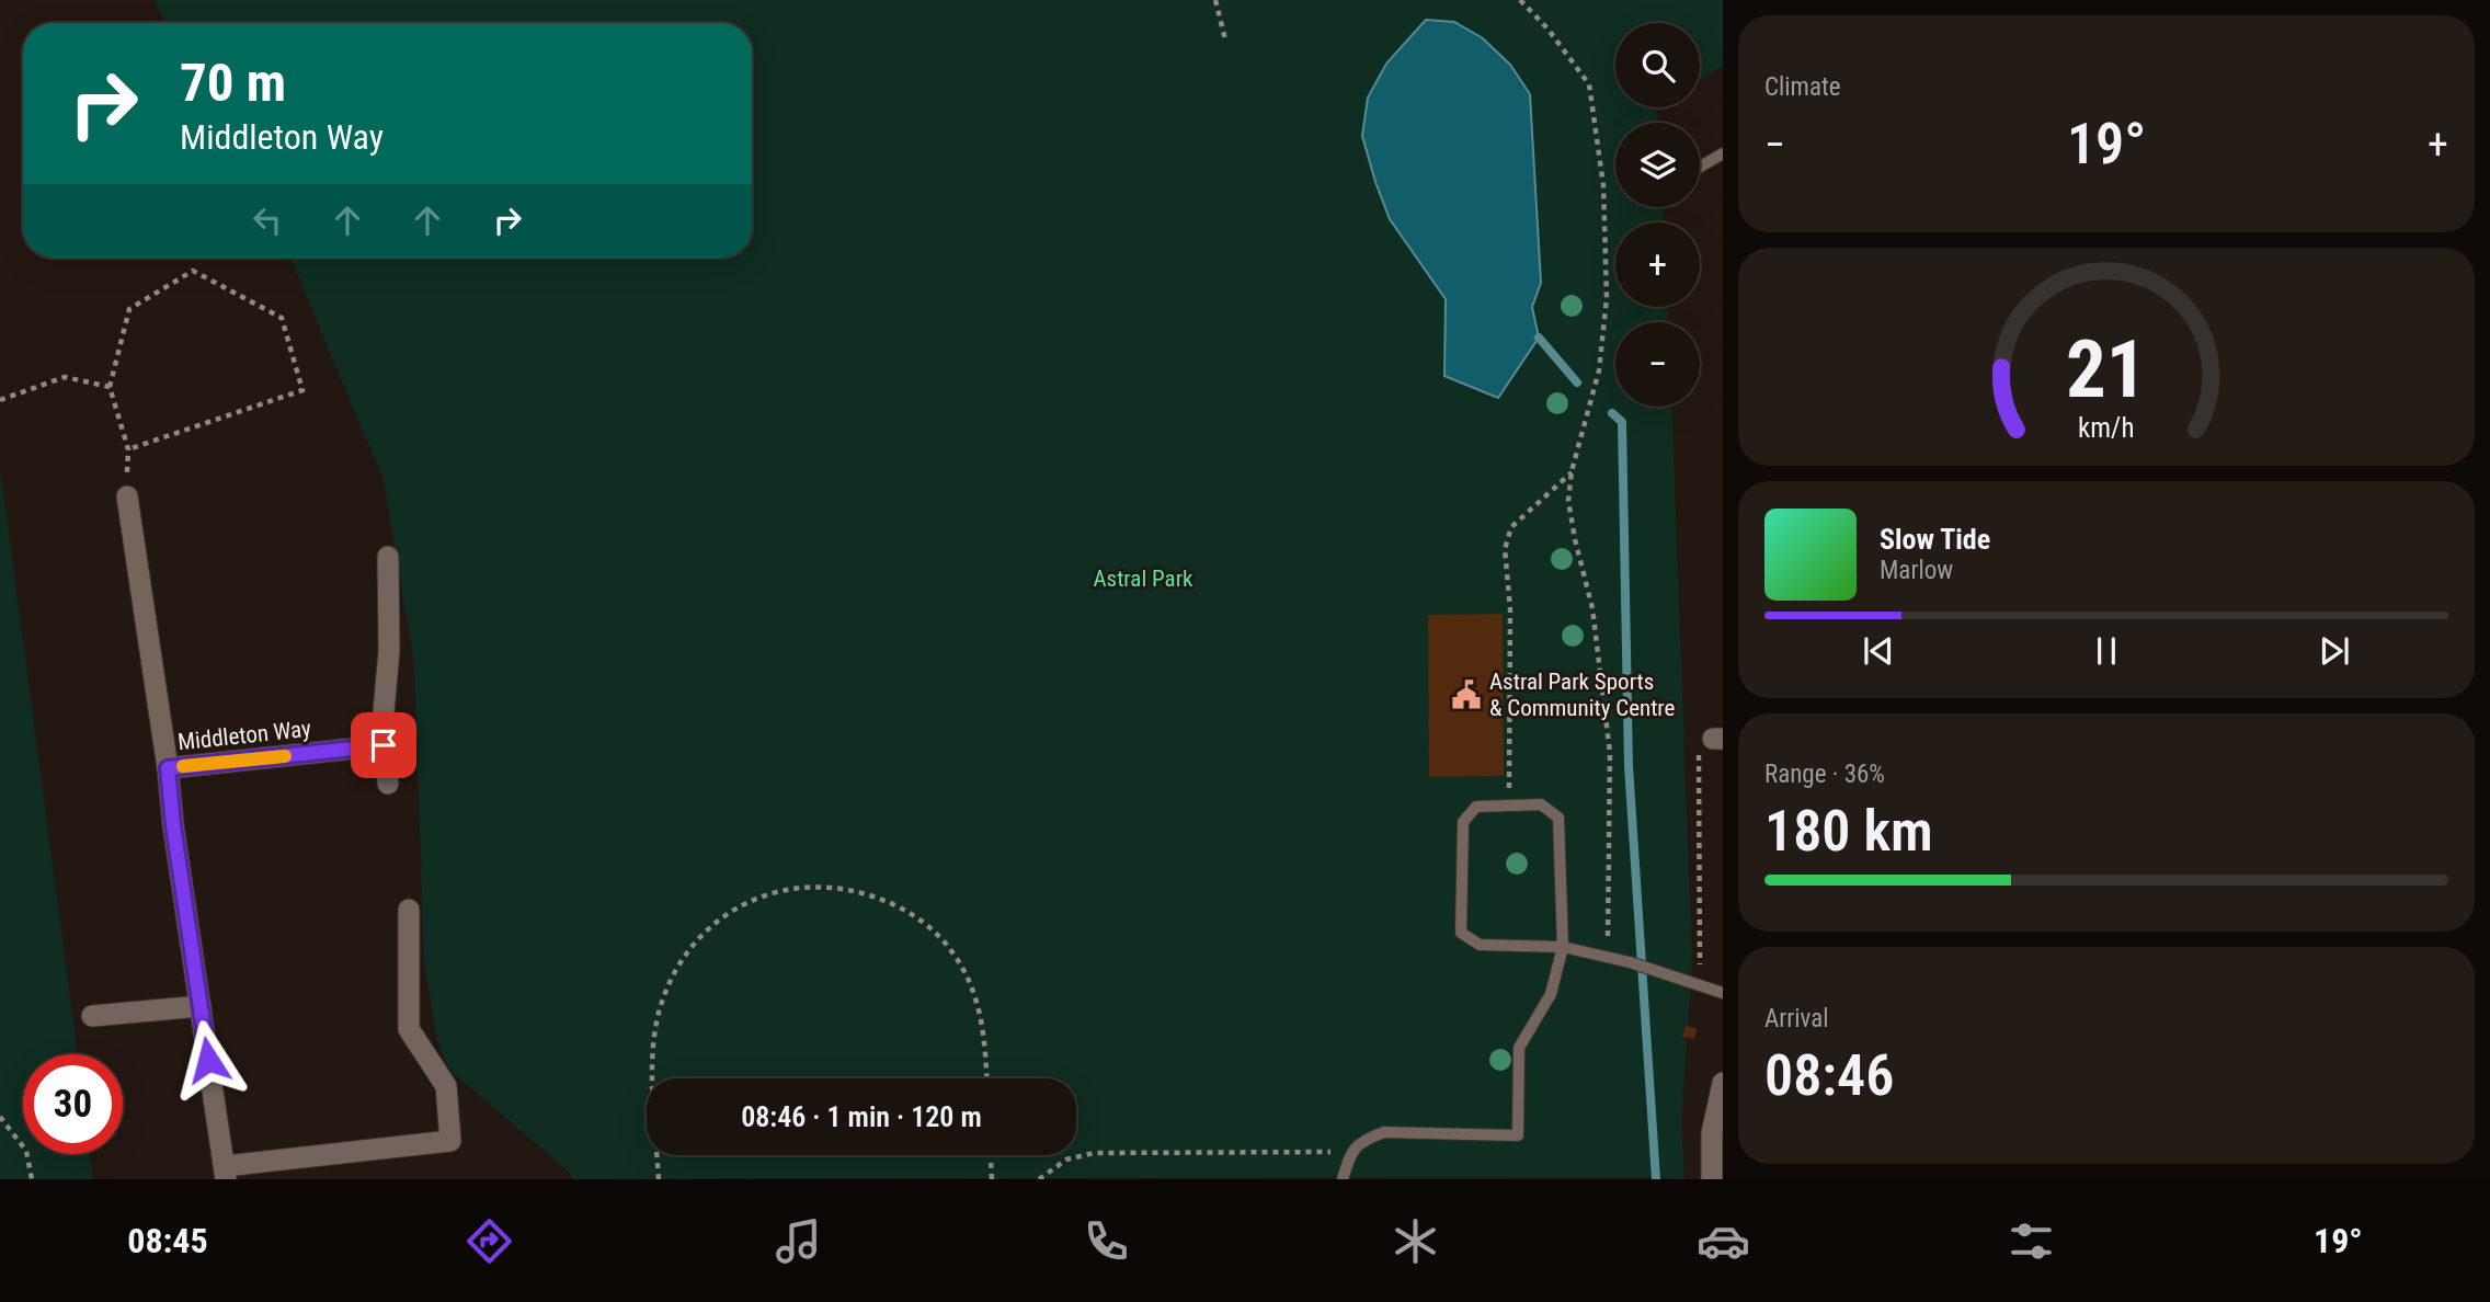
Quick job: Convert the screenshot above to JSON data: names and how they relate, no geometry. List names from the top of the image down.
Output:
{
  "streets": {
    "street": ["Middleton Way"]
  },
  "parks": ["Astral Park"],
  "places": {
    "public building": ["Astral Park Sports & Community Centre"]
  },
  "page": {
    "tile": [
      "Climate",
      ["Range · 36%", "180 km"],
      ["Arrival", "08:46"]
    ],
    "map_buttons": ["+", "−"],
    "turn": ["70 m", "Middleton Way"],
    "heat": ["−", "19°", "+"],
    "song": ["Slow Tide", "Marlow"],
    "limit": "30",
    "trip": "08:46 · 1 min · 120 m",
    "tabs": ["08:45", "19°"],
    "gauge": ["21", "km/h"]
  }
}
